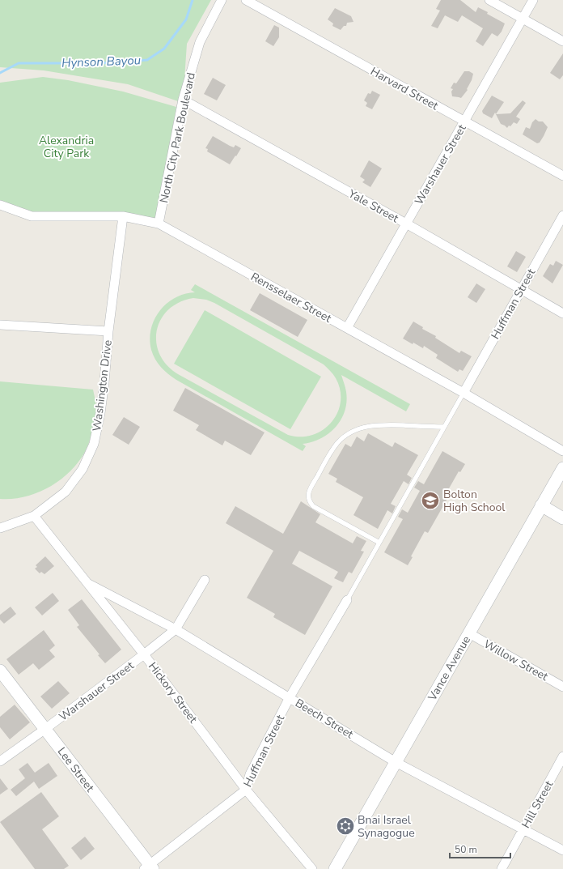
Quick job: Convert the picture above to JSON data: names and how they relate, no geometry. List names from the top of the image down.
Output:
{
  "streets": {
    "street": [
      "Harvard Street",
      "North City Park Boulevard",
      "Warshauer Street",
      "Yale Street",
      "Rensselaer Street",
      "Huffman Street",
      "Washington Drive",
      "Willow Street",
      "Vance Avenue",
      "Hickory Street",
      "Beech Street",
      "Lee Street",
      "Hill Street"
    ]
  },
  "crossings": [
    ["Harvard Street", "Warshauer Street"],
    ["North City Park Boulevard", "Yale Street"],
    ["North City Park Boulevard", "Rensselaer Street"],
    ["Warshauer Street", "Yale Street"],
    ["Warshauer Street", "Rensselaer Street"],
    ["Warshauer Street", "Hickory Street"],
    ["Warshauer Street", "Beech Street"],
    ["Warshauer Street", "Lee Street"],
    ["Yale Street", "Huffman Street"],
    ["Rensselaer Street", "Huffman Street"],
    ["Rensselaer Street", "Washington Drive"],
    ["Huffman Street", "Hickory Street"],
    ["Huffman Street", "Beech Street"],
    ["Huffman Street", "Lee Street"],
    ["Washington Drive", "Hickory Street"],
    ["Willow Street", "Vance Avenue"],
    ["Vance Avenue", "Beech Street"],
    ["Hickory Street", "Beech Street"],
    ["Beech Street", "Hill Street"]
  ],
  "water": ["Hynson Bayou"],
  "parks": ["Alexandria City Park"],
  "places": {
    "school or university": ["Bolton High School"],
    "synagogue": ["Bnai Israel Synagogue"]
  },
  "scale_bar": "50 m"
}
